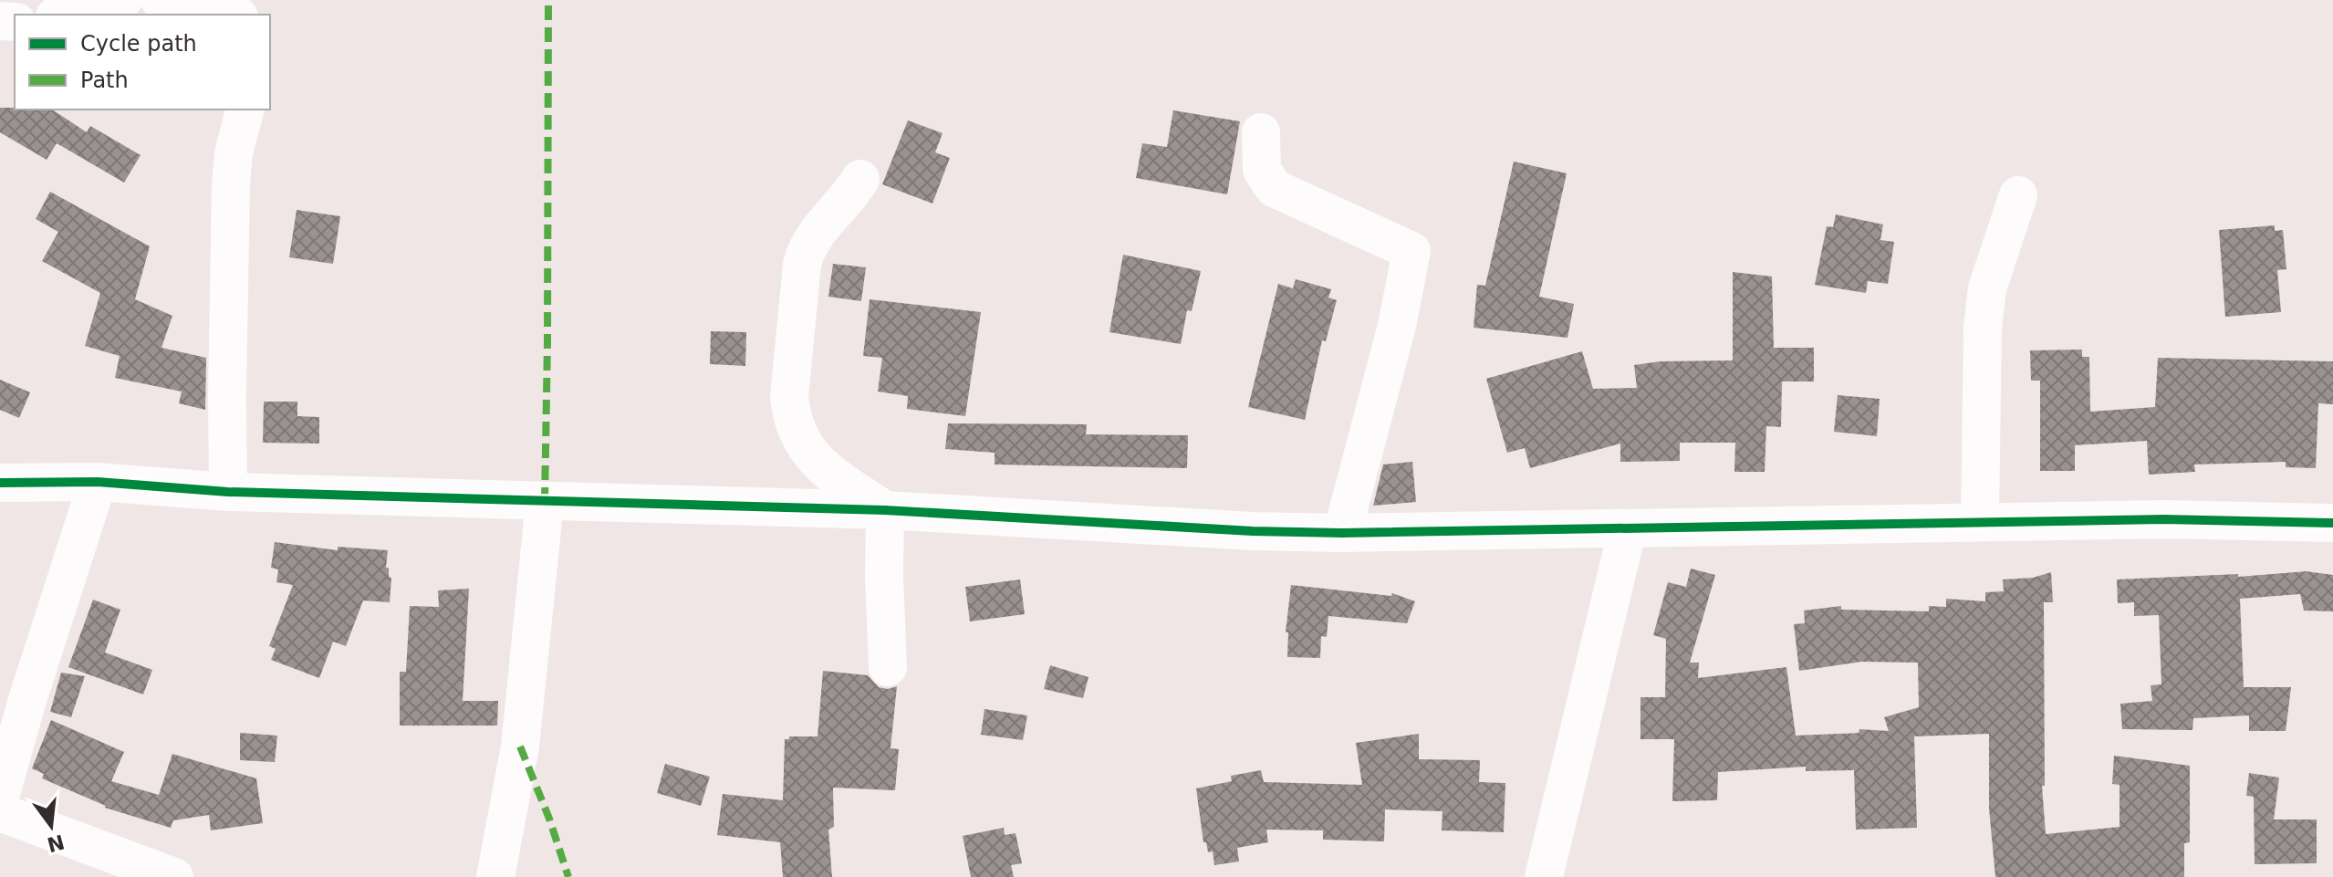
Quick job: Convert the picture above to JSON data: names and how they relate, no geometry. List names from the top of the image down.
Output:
{
  "legend": ["Cycle path", "Path"],
  "north": "bottom"
}
